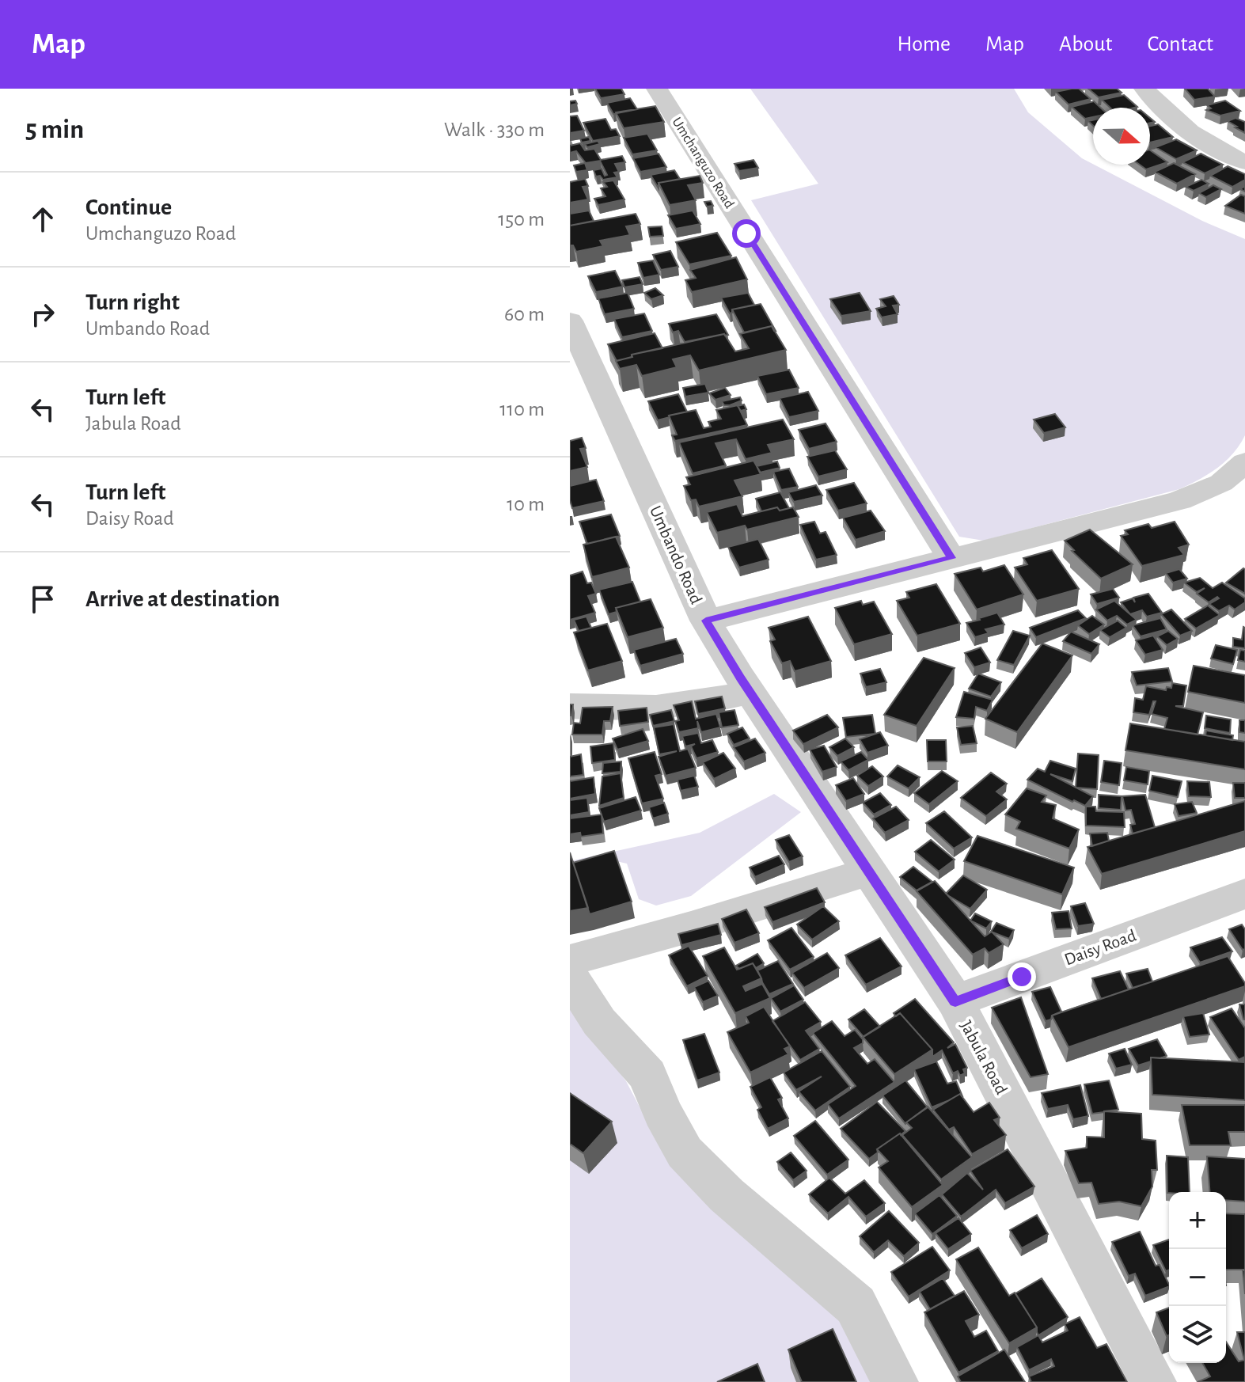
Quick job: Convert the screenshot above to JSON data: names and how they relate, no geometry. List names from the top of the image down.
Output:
{
  "streets": {
    "street": [
      "Umchanguzo Road",
      "Umbando Road",
      "Daisy Road",
      "Jabula Road"
    ]
  },
  "crossings": [
    ["Umchanguzo Road", "Umbando Road"],
    ["Umbando Road", "Jabula Road"],
    ["Daisy Road", "Jabula Road"]
  ],
  "north": "right",
  "page": {
    "header": "Map",
    "nav": [
      "Home",
      "Map",
      "About",
      "Contact"
    ],
    "heading": ["5 min", "Walk · 330 m"],
    "list": [
      ["Continue", "Umchanguzo Road", "150 m"],
      ["Turn right", "Umbando Road", "60 m"],
      ["Turn left", "Jabula Road", "110 m"],
      ["Turn left", "Daisy Road", "10 m"],
      "Arrive at destination"
    ],
    "map_buttons": ["+", "−"]
  }
}
